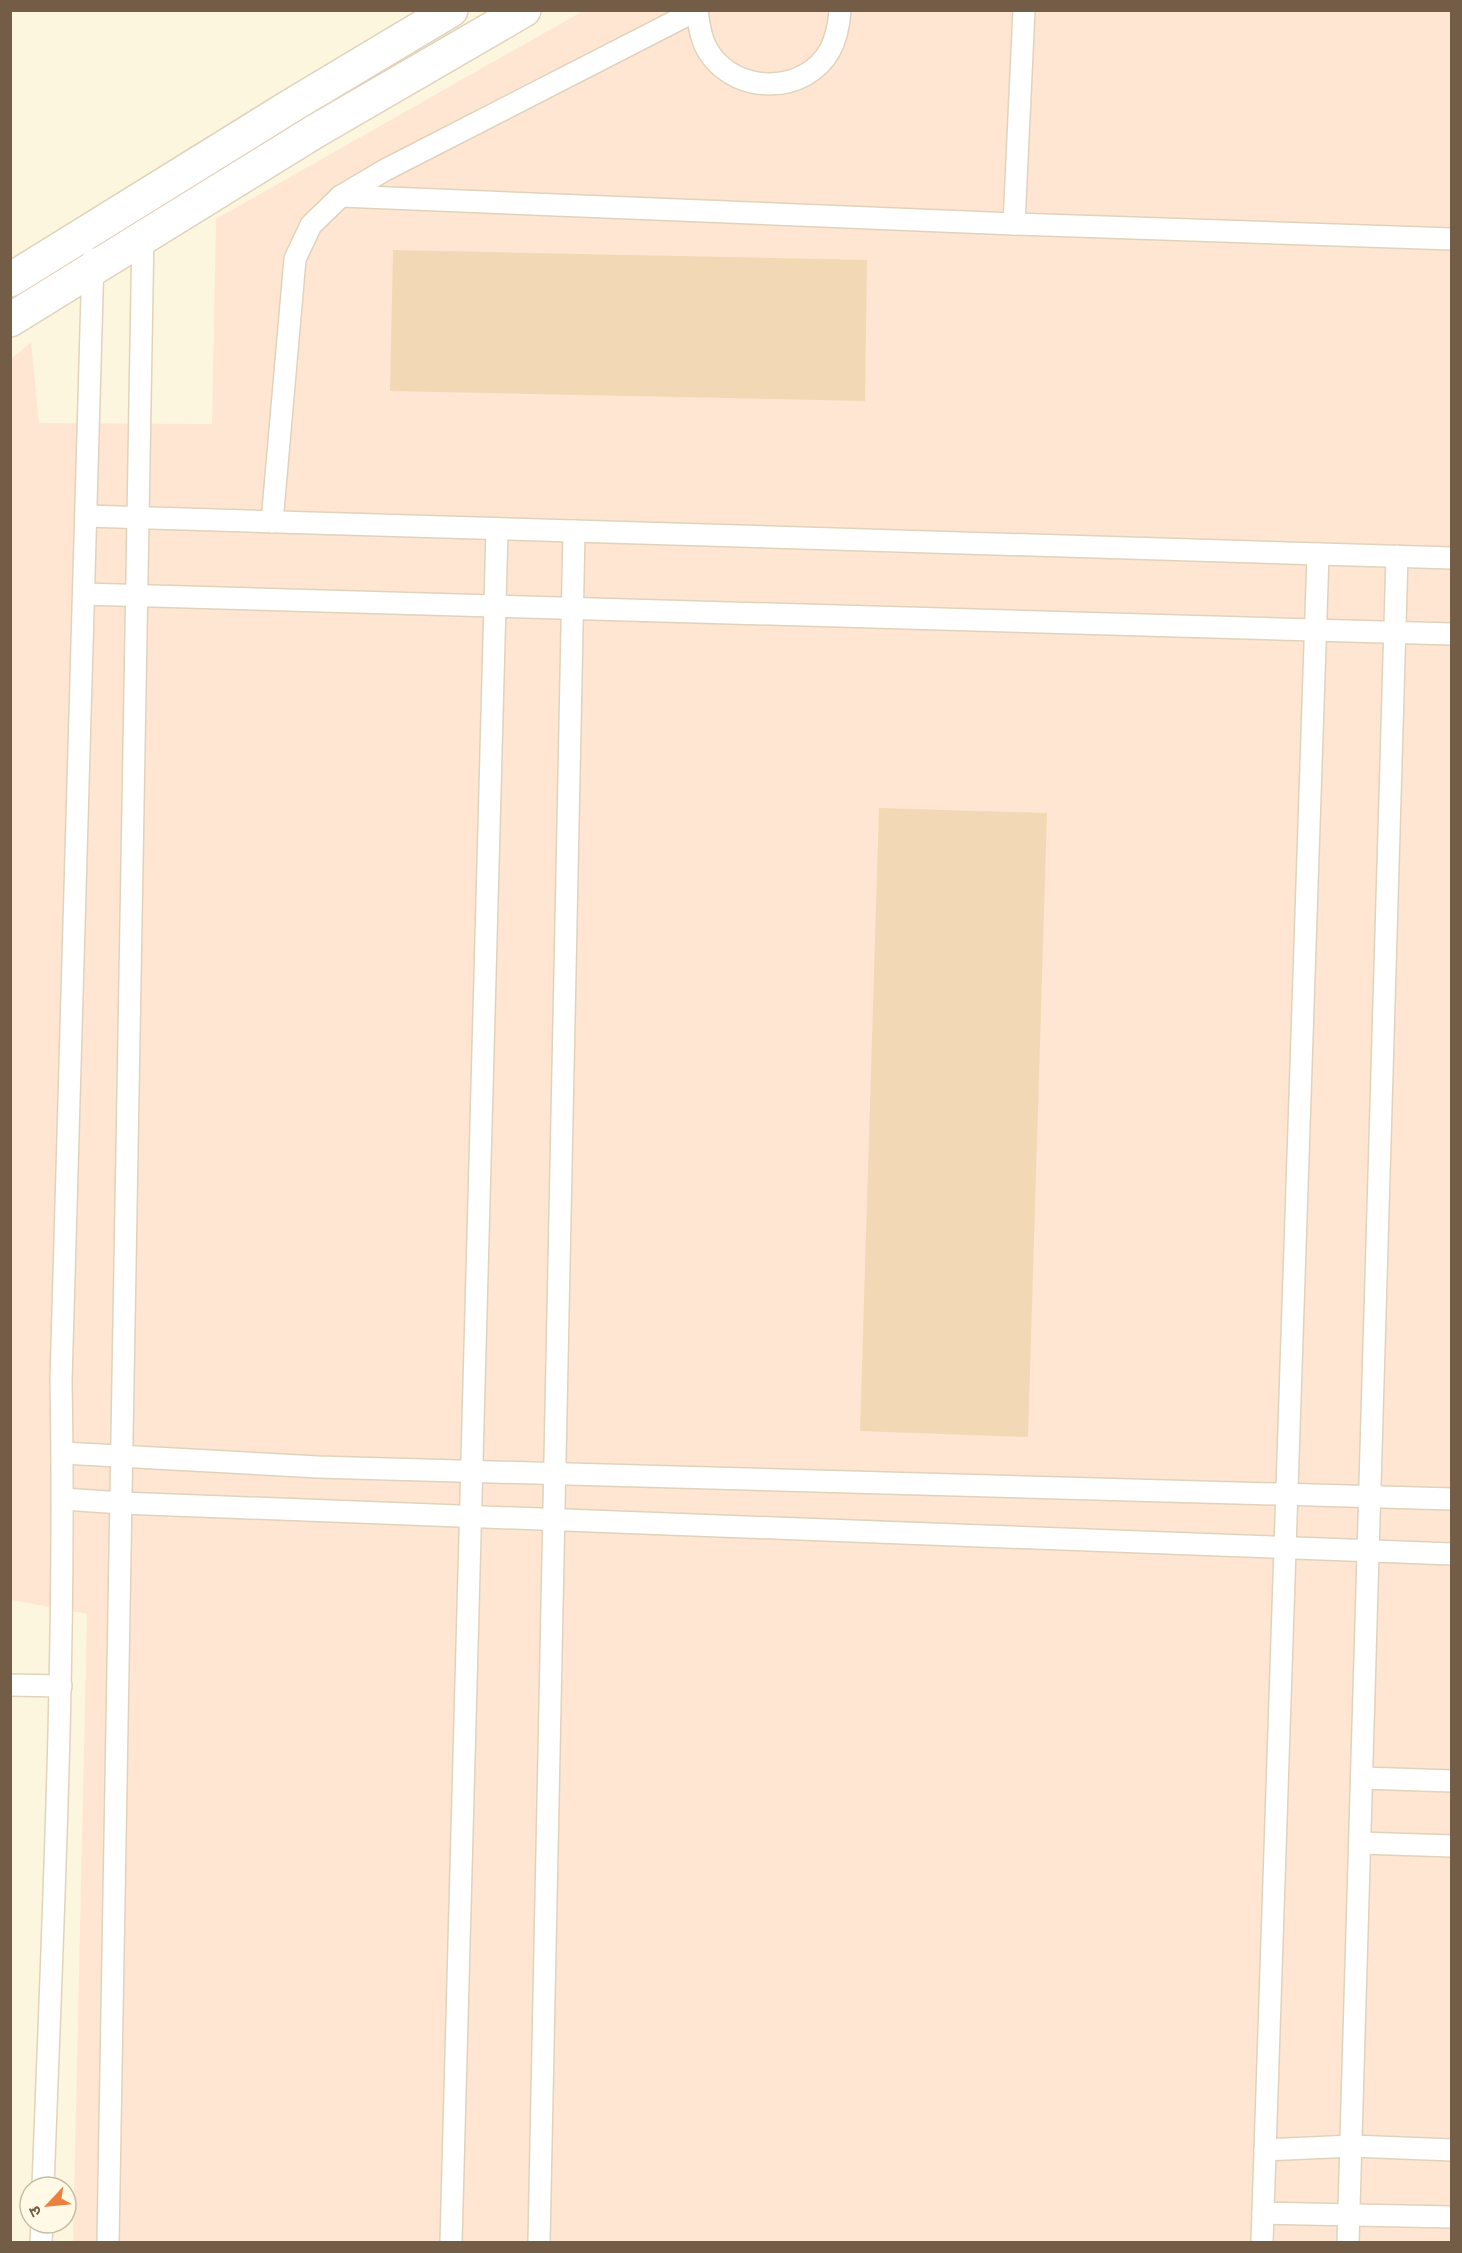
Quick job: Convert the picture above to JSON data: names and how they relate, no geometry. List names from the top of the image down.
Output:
{
  "north": "bottom left"
}
